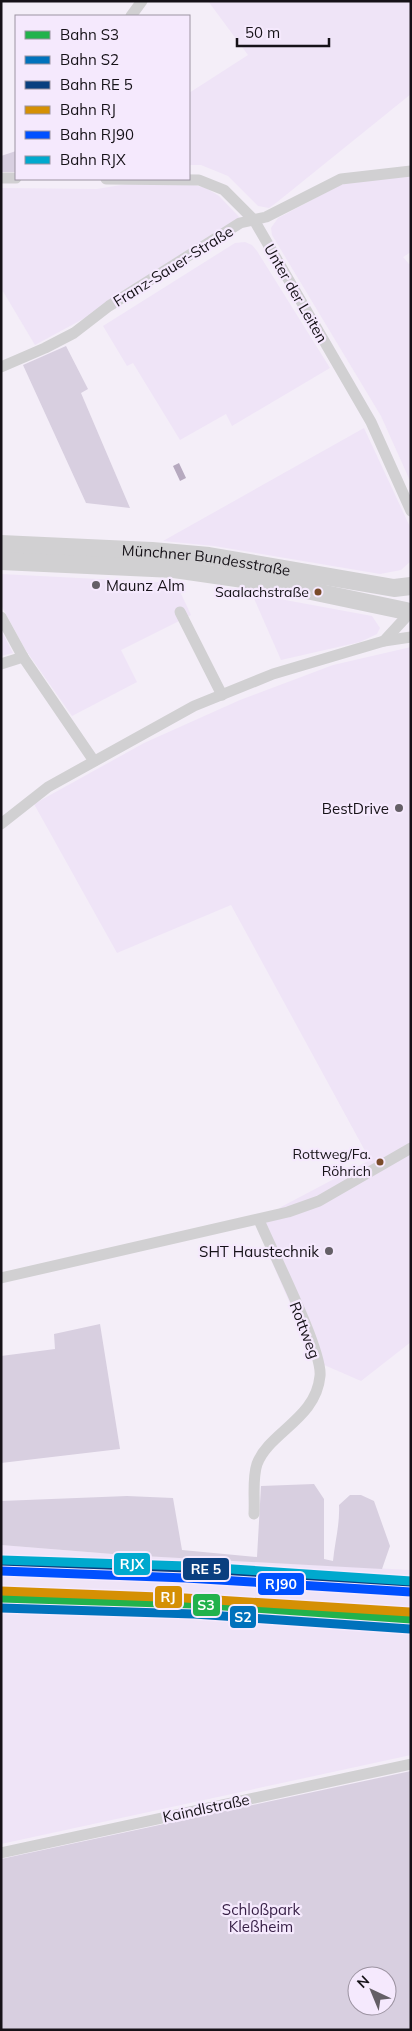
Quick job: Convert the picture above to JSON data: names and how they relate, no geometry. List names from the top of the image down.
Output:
{
  "streets": {
    "main road": ["Münchner Bundesstraße"],
    "street": [
      "Franz-Sauer-Straße",
      "Unter der Leiten",
      "Rottweg",
      "Kaindlstraße"
    ]
  },
  "crossings": [
    ["Franz-Sauer-Straße", "Unter der Leiten"]
  ],
  "parks": ["Schloßpark Kleßheim"],
  "places": [
    "Maunz Alm",
    "Saalachstraße",
    "BestDrive",
    "Rottweg/Fa. Röhrich",
    "SHT Haustechnik"
  ],
  "lines": [
    "rail line RJX",
    "rail line RJ90",
    "rail line RJ",
    "rail line S3",
    "rail line S2"
  ],
  "legend": [
    "Bahn S3",
    "Bahn S2",
    "Bahn RE 5",
    "Bahn RJ",
    "Bahn RJ90",
    "Bahn RJX"
  ],
  "scale_bar": "50 m",
  "north": "top left"
}
